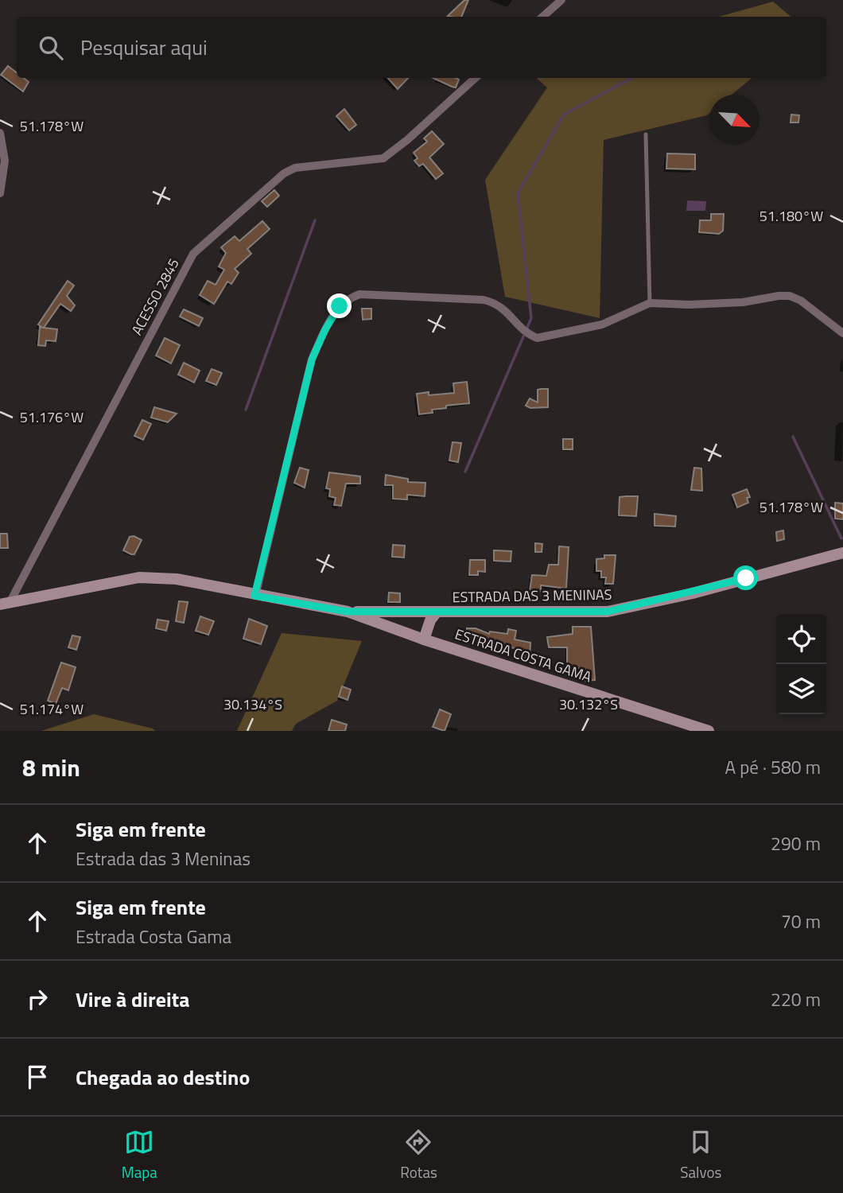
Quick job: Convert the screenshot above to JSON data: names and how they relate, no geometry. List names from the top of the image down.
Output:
{
  "streets": {
    "main road": ["ESTRADA DAS 3 MENINAS", "ESTRADA COSTA GAMA"],
    "street": ["ACESSO 2845"]
  },
  "crossings": [
    ["ACESSO 2845", "ESTRADA COSTA GAMA"],
    ["ESTRADA DAS 3 MENINAS", "ESTRADA COSTA GAMA"]
  ],
  "north": "bottom right",
  "page": {
    "search": "Pesquisar aqui",
    "heading": ["8 min", "A pé · 580 m"],
    "list": [
      ["Siga em frente", "Estrada das 3 Meninas", "290 m"],
      ["Siga em frente", "Estrada Costa Gama", "70 m"],
      ["Vire à direita", "220 m"],
      "Chegada ao destino"
    ],
    "nav": ["Mapa", "Rotas", "Salvos"]
  },
  "coordinates": [
    "51.178°W",
    "51.180°W",
    "51.176°W",
    "30.132°S",
    "30.134°S",
    "51.174°W"
  ]
}
